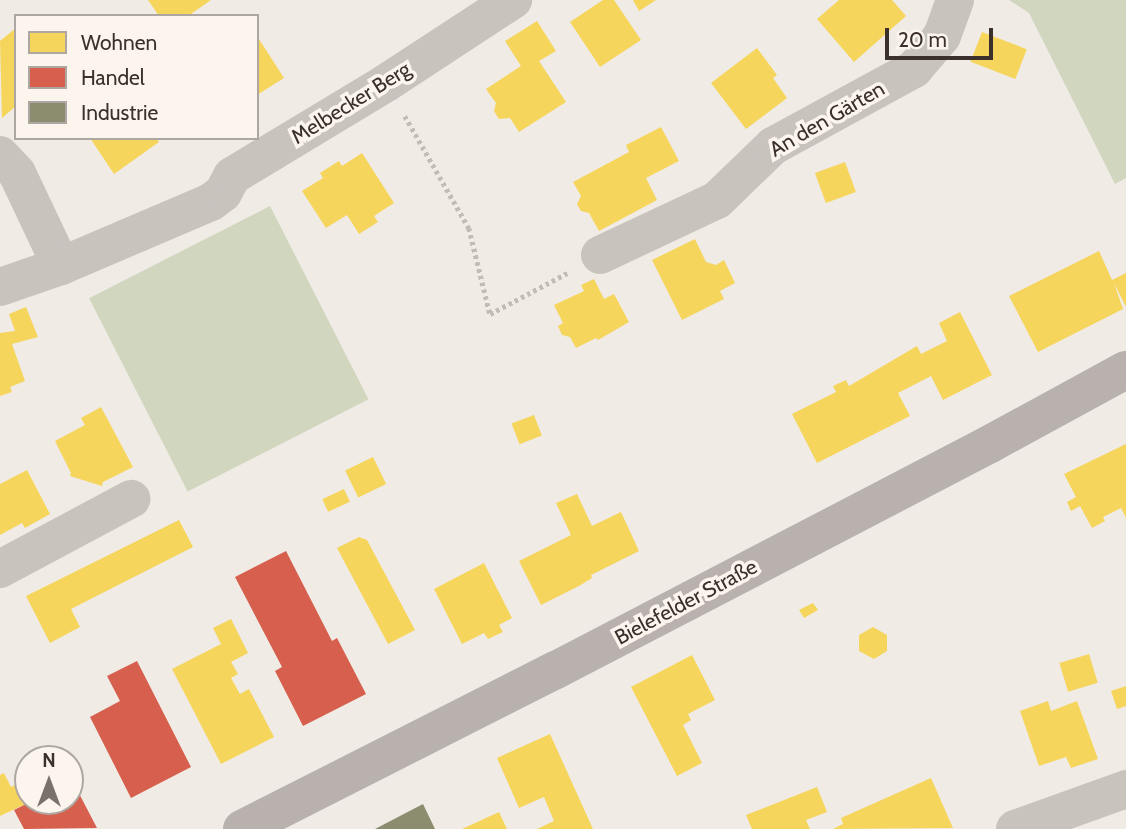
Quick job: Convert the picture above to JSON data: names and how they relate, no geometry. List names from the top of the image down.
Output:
{
  "streets": {
    "main road": ["Bielefelder Straße"],
    "street": ["Melbecker Berg", "An den Gärten"]
  },
  "legend": ["Wohnen", "Handel", "Industrie"],
  "scale_bar": "20 m",
  "north": "top"
}
